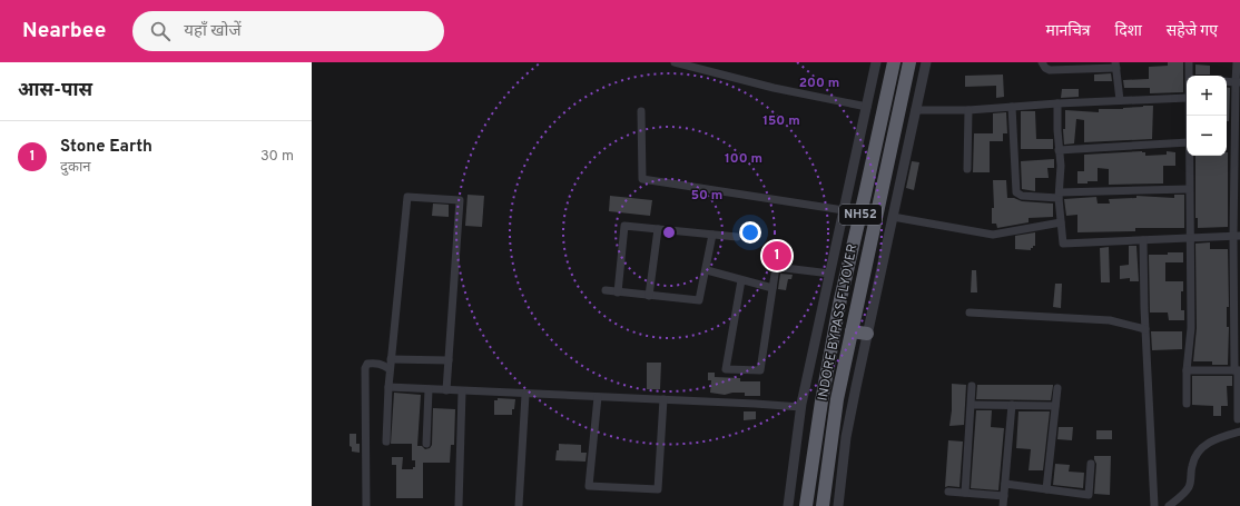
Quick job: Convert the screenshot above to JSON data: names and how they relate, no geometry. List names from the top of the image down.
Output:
{
  "streets": {
    "highway": ["NH52", "INDORE BYPASS FLYOVER"]
  },
  "page": {
    "header": "Nearbee",
    "search": "यहाँ खोजें",
    "nav": ["मानचित्र", "दिशा", "सहेजे गए"],
    "heading": "आस-पास",
    "map_buttons": ["+", "−"],
    "list": [
      {
        "mark": "1",
        "name": "Stone Earth",
        "note": "दुकान",
        "value": "30 m"
      }
    ],
    "pins": "1"
  },
  "rings": [
    "200 m",
    "150 m",
    "100 m",
    "50 m"
  ]
}
